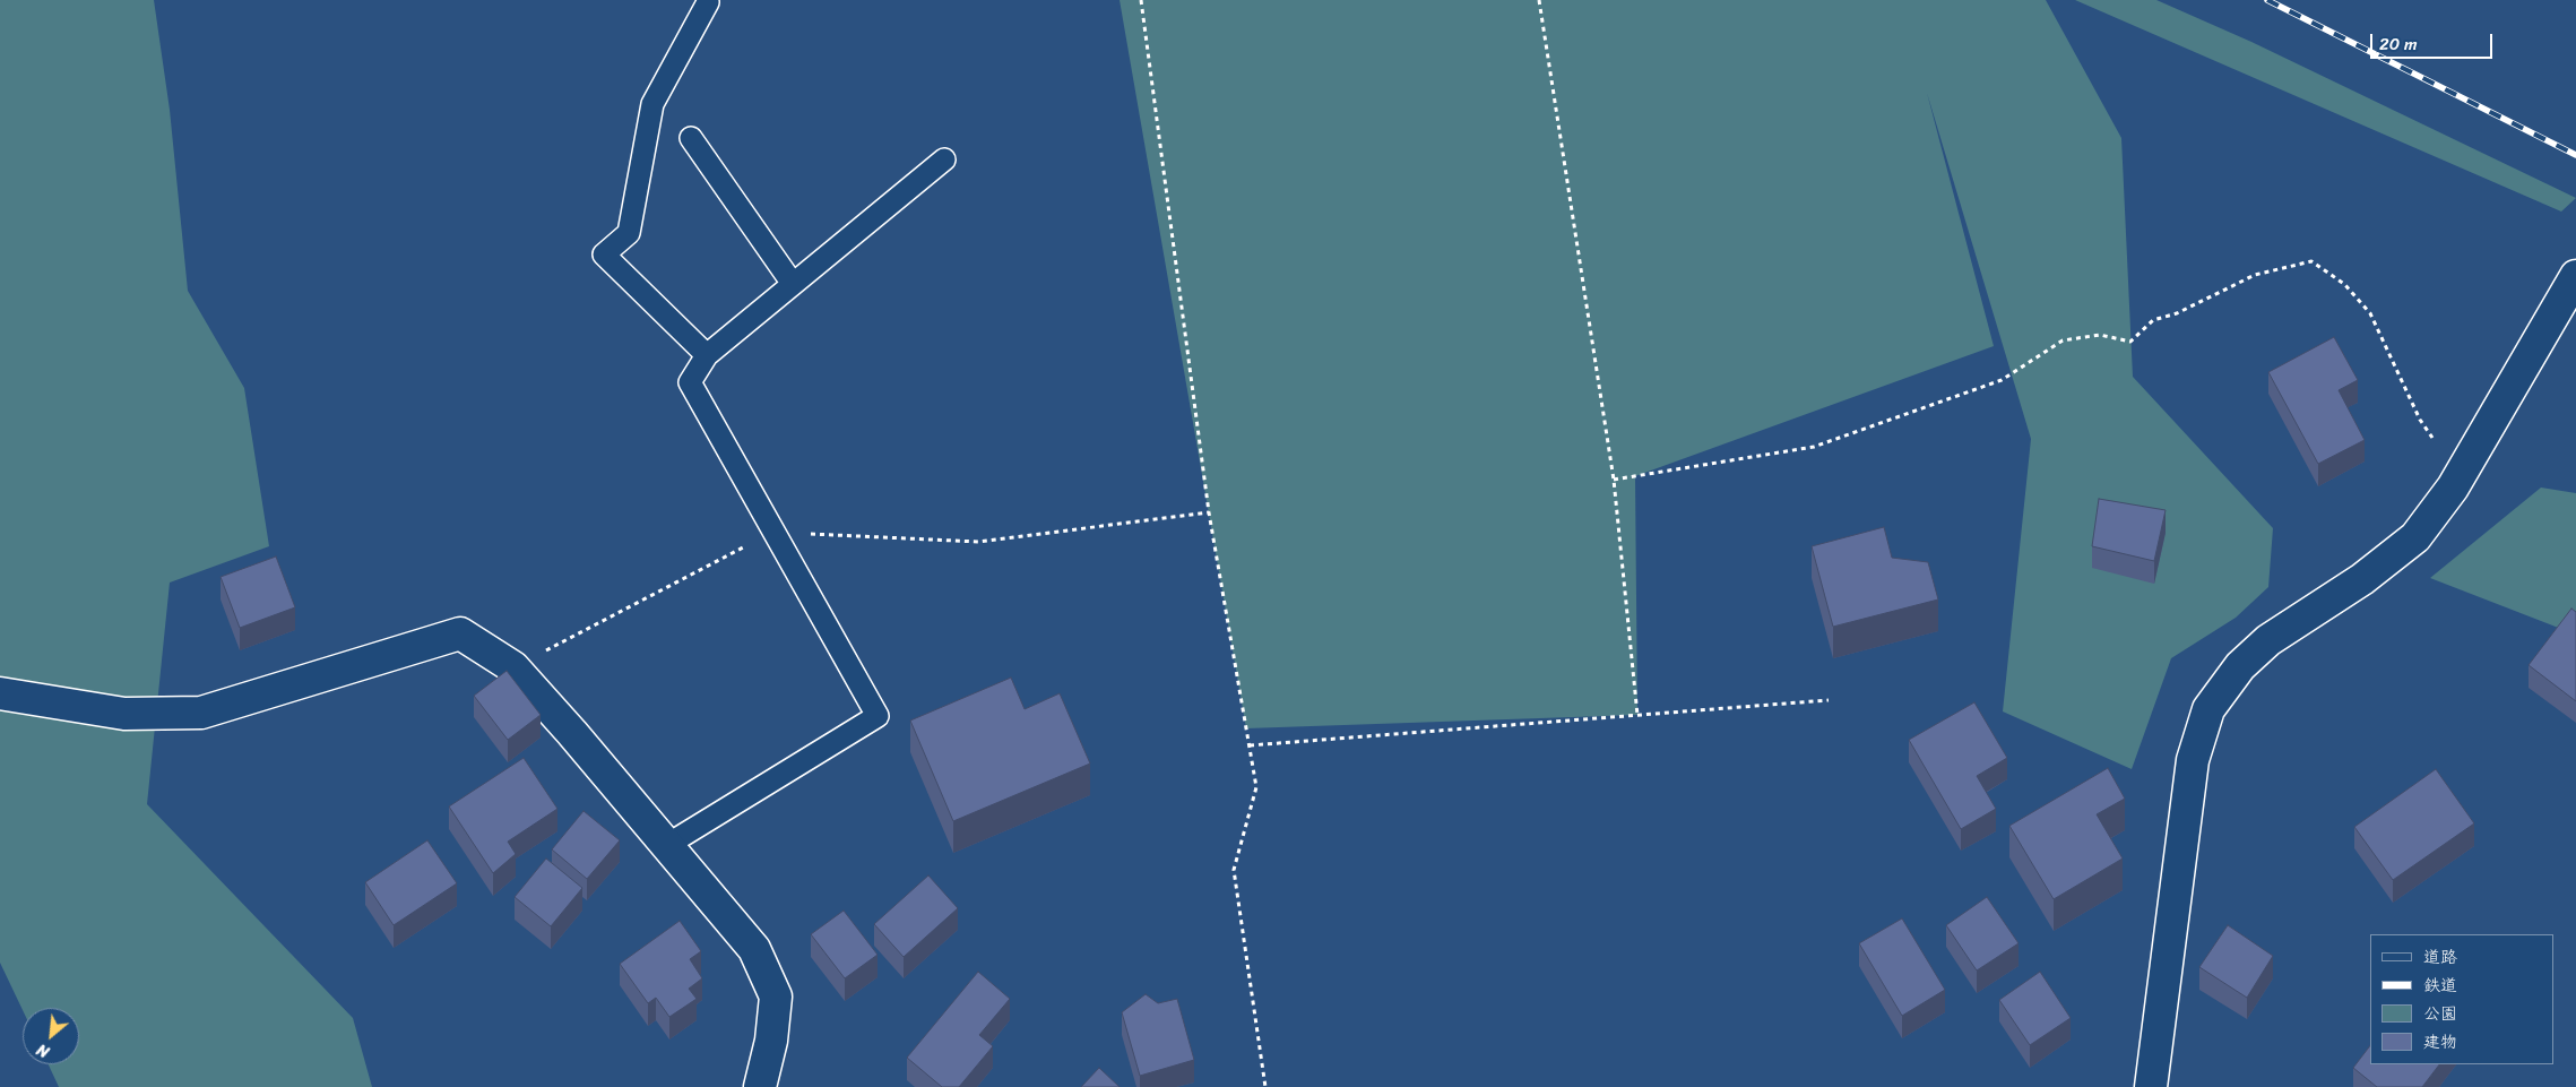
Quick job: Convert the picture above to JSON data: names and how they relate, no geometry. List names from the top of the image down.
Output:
{
  "legend": [
    "道路",
    "鉄道",
    "公園",
    "建物"
  ],
  "scale_bar": "20 m",
  "north": "bottom left"
}
